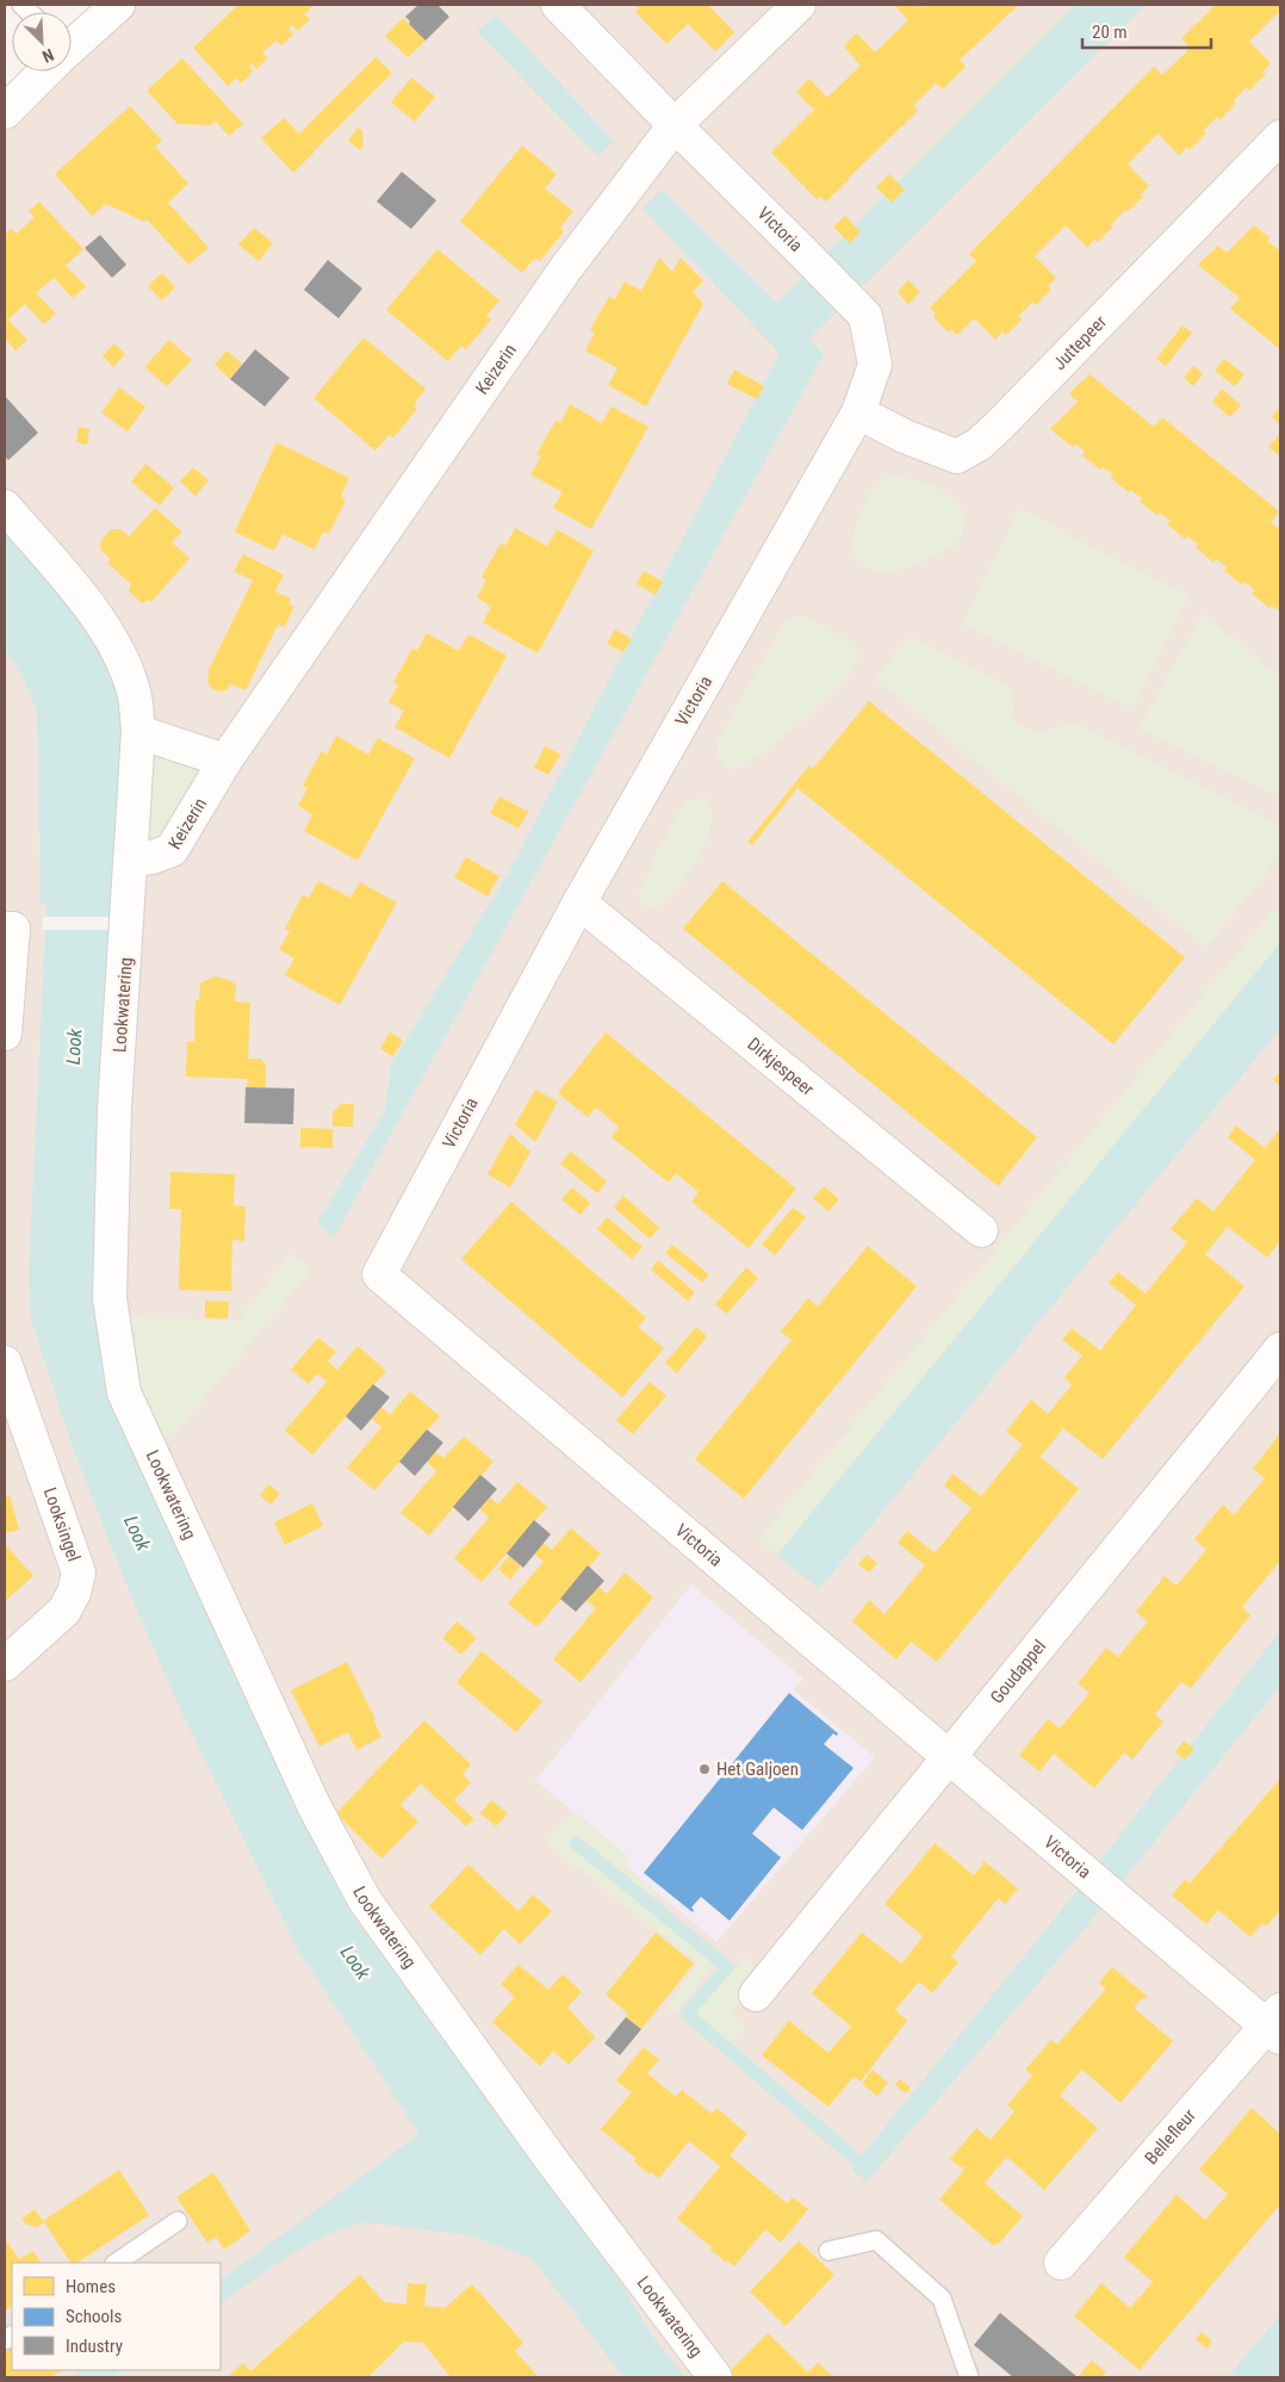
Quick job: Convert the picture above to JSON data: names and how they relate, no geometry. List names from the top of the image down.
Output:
{
  "streets": {
    "street": [
      "Victoria",
      "Juttepeer",
      "Keizerin",
      "Lookwatering",
      "Dirkjespeer",
      "Looksingel",
      "Goudappel",
      "Bellefleur"
    ]
  },
  "crossings": [
    ["Victoria", "Juttepeer"],
    ["Victoria", "Keizerin"],
    ["Victoria", "Dirkjespeer"],
    ["Victoria", "Goudappel"],
    ["Victoria", "Bellefleur"],
    ["Keizerin", "Lookwatering"]
  ],
  "water": ["Look"],
  "places": ["Het Galjoen"],
  "legend": ["Homes", "Schools", "Industry"],
  "scale_bar": "20 m",
  "north": "bottom right"
}
